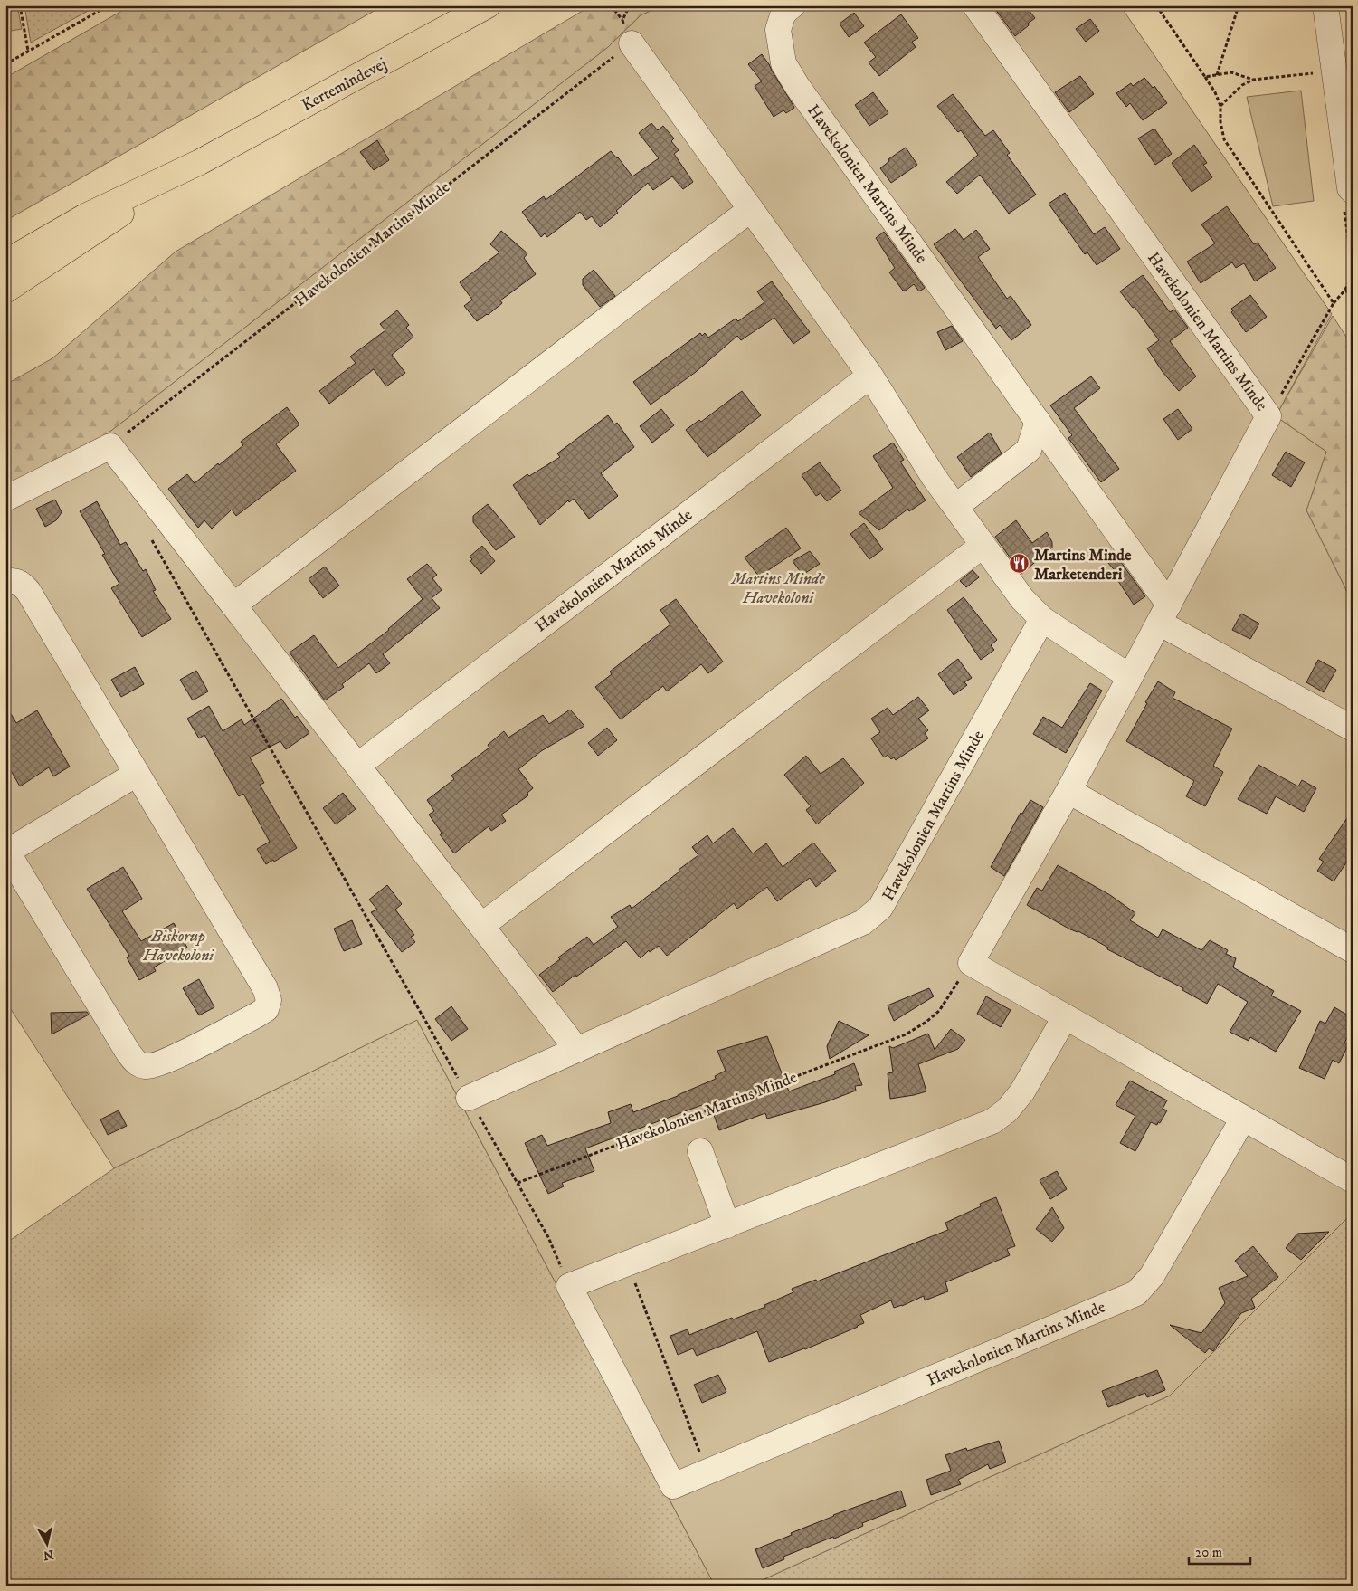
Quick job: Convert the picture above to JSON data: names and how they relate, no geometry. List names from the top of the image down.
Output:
{
  "streets": {
    "main road": ["Kertemindevej"],
    "street": ["Havekolonien Martins Minde"]
  },
  "parks": ["Martins Minde Havekoloni", "Biskorup Havekoloni"],
  "places": {
    "restaurant": ["Martins Minde Marketenderi"]
  },
  "scale_bar": "20 m",
  "north": "bottom"
}
